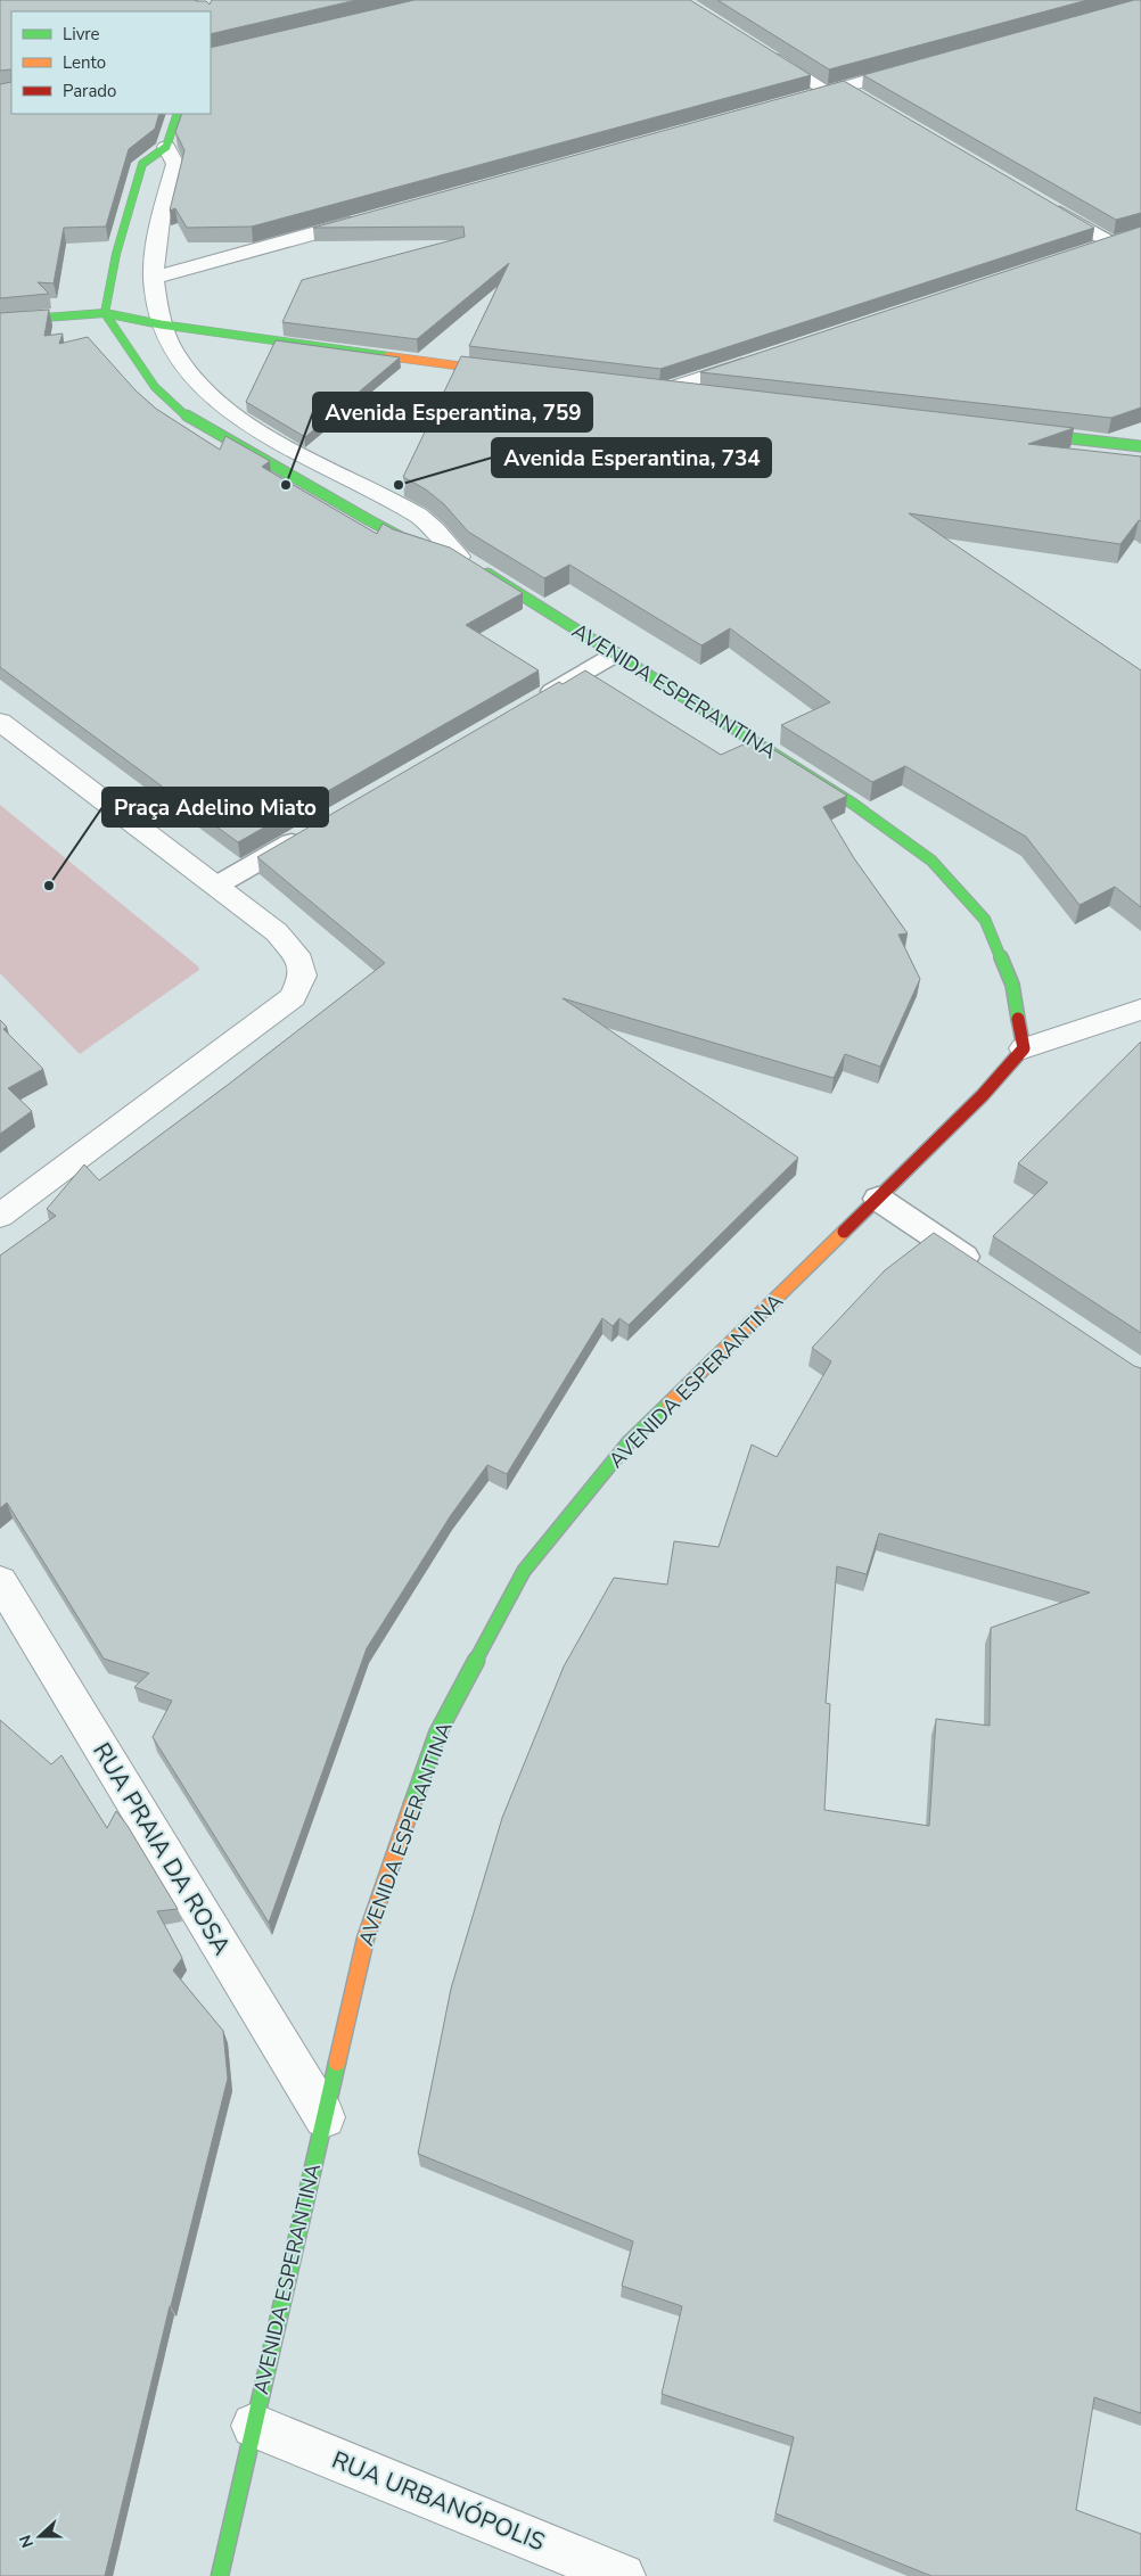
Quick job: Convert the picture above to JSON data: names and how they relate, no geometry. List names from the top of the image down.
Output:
{
  "streets": {
    "street": ["AVENIDA ESPERANTINA", "RUA PRAIA DA ROSA", "RUA URBANÓPOLIS"]
  },
  "crossings": [
    ["AVENIDA ESPERANTINA", "RUA PRAIA DA ROSA"],
    ["AVENIDA ESPERANTINA", "RUA URBANÓPOLIS"]
  ],
  "places": ["Avenida Esperantina, 759", "Avenida Esperantina, 734", "Praça Adelino Miato"],
  "legend": ["Livre", "Lento", "Parado"],
  "north": "left"
}
